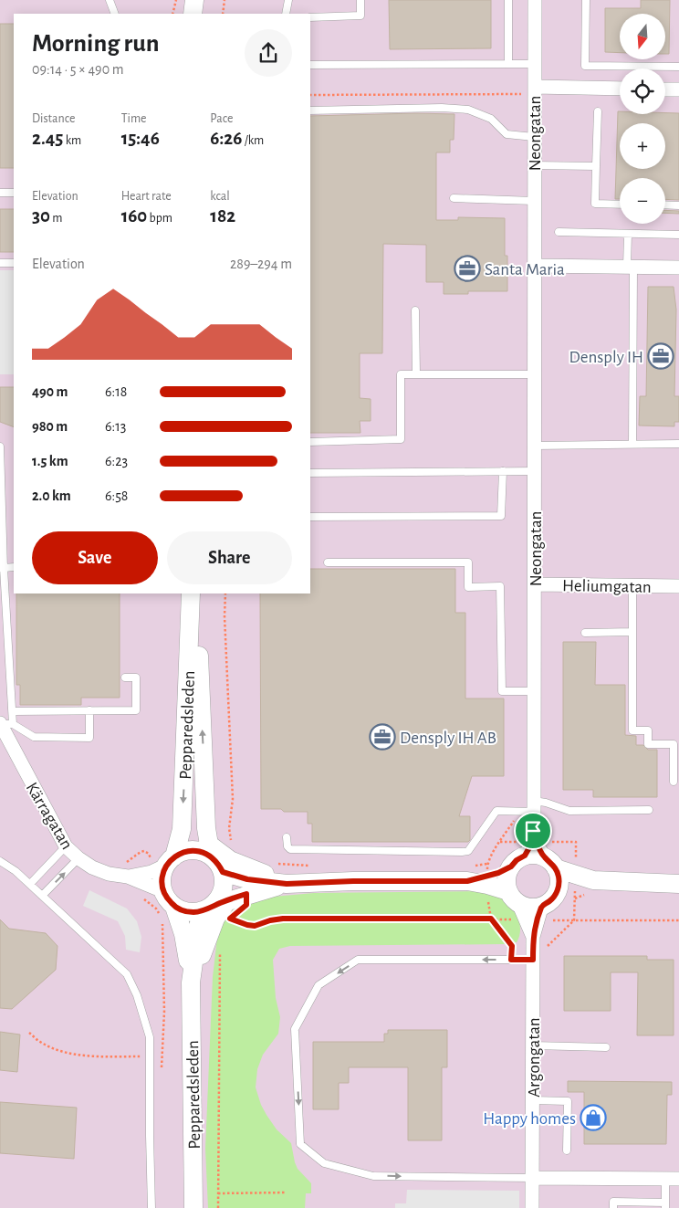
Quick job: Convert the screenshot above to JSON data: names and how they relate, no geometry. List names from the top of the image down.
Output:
{
  "streets": {
    "street": [
      "Neongatan",
      "Heliumgatan",
      "Pepparedsleden",
      "Kärragatan",
      "Argongatan"
    ]
  },
  "crossings": [
    ["Neongatan", "Heliumgatan"],
    ["Neongatan", "Argongatan"],
    ["Pepparedsleden", "Kärragatan"]
  ],
  "places": {
    "office": ["Santa Maria", "Densply IH", "Densply IH AB"],
    "shop": ["Happy homes"]
  },
  "north": "bottom",
  "page": {
    "map_buttons": ["+", "−"],
    "heading": ["Morning run", "09:14 · 5 × 490 m"],
    "stats": [
      ["Distance", "2.45 km"],
      ["Time", "15:46"],
      ["Pace", "6:26 /km"],
      ["Elevation", "30 m"],
      ["Heart rate", "160 bpm"],
      ["kcal", "182"]
    ],
    "chart": ["Elevation", "289–294 m"],
    "list": [
      {
        "name": "490 m",
        "note": "6:18"
      },
      {
        "name": "980 m",
        "note": "6:13"
      },
      {
        "name": "1.5 km",
        "note": "6:23"
      },
      {
        "name": "2.0 km",
        "note": "6:58"
      }
    ],
    "buttons": ["Save", "Share"]
  }
}
